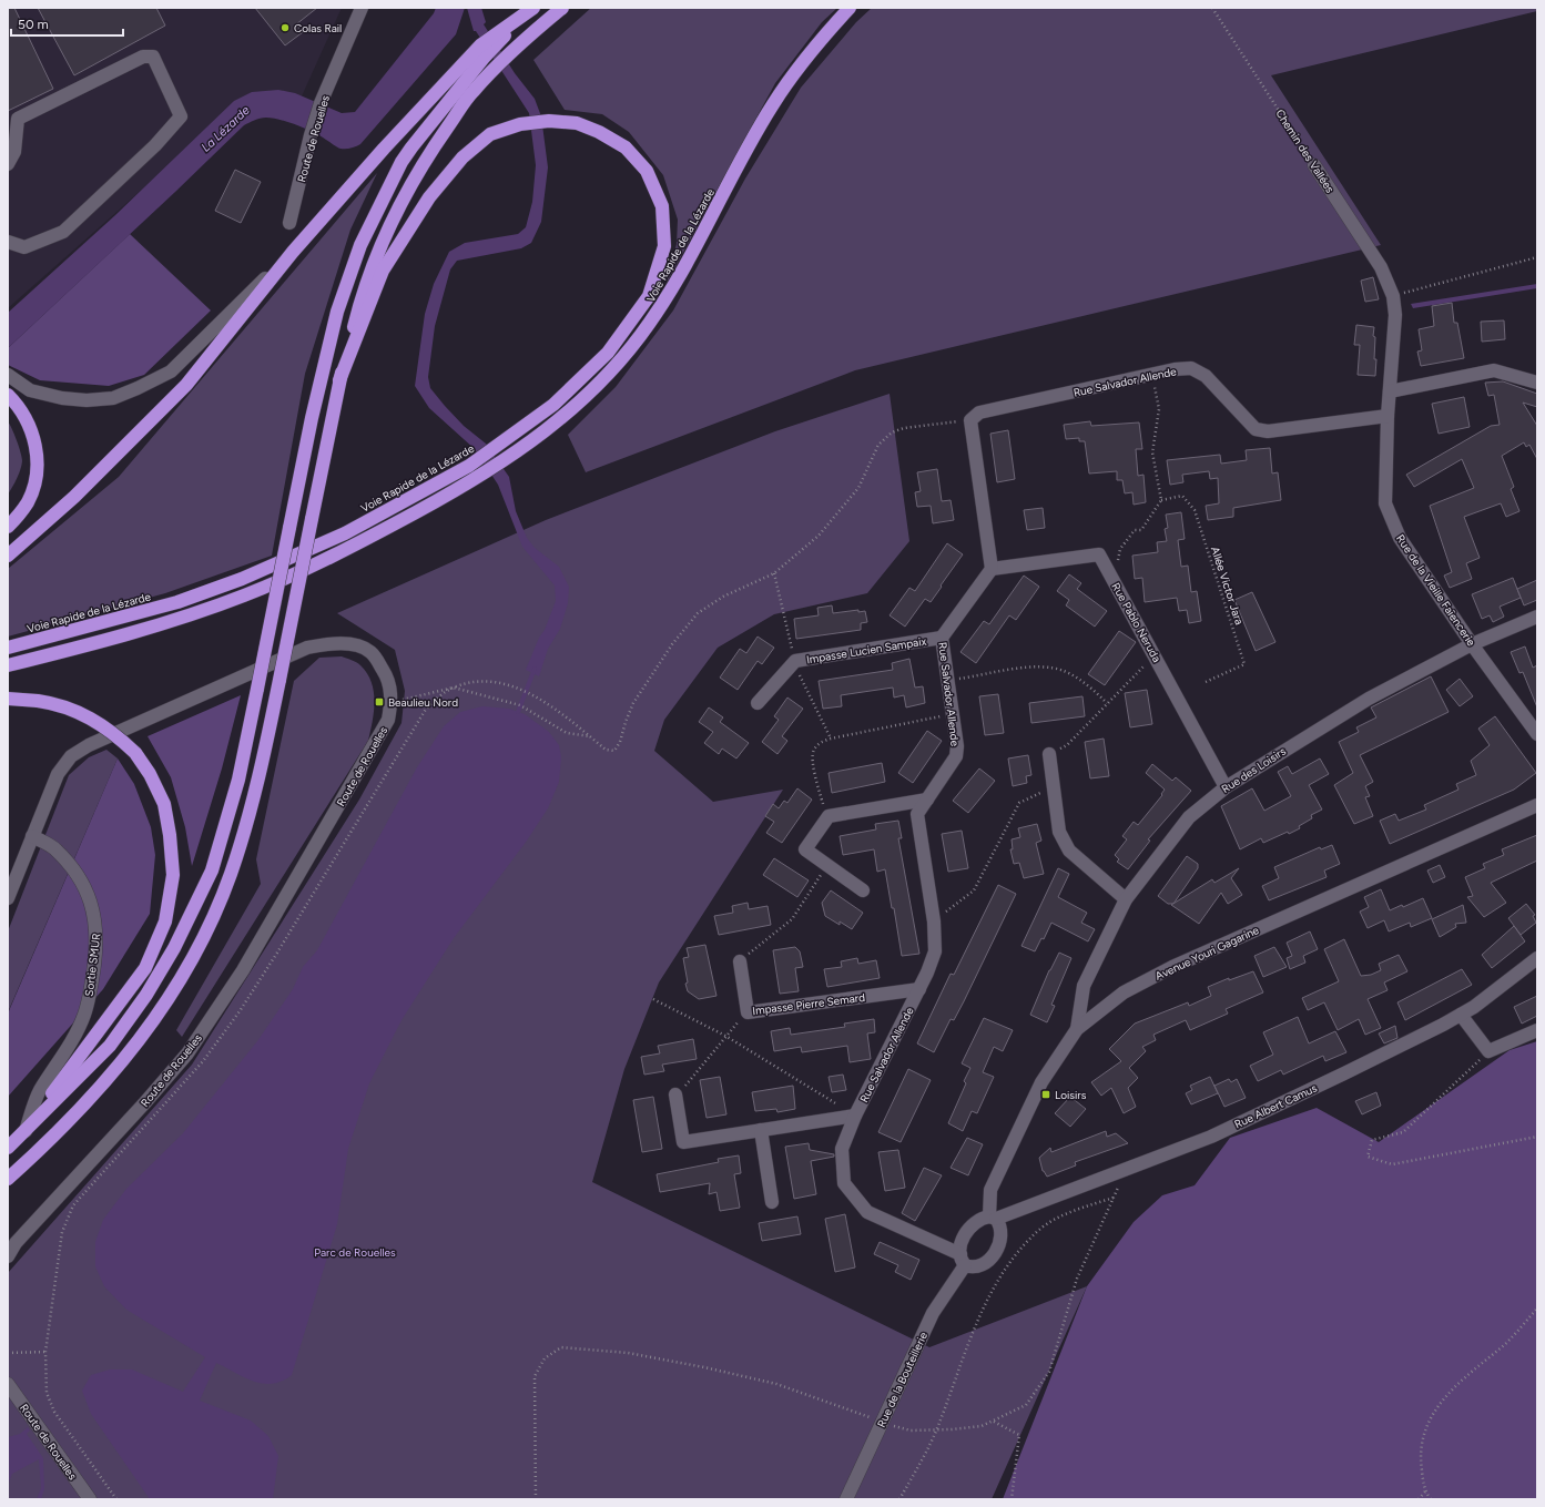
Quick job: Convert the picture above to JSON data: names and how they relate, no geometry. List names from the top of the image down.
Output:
{
  "streets": {
    "highway": ["Voie Rapide de la Lézarde"],
    "street": [
      "Route de Rouelles",
      "Chemin des Vallées",
      "Rue Salvador Allende",
      "Rue de la Vieille Faïencerie",
      "Rue Pablo Neruda",
      "Impasse Lucien Sampaix",
      "Rue des Loisirs",
      "Avenue Youri Gagarine",
      "Sortie SMUR",
      "Impasse Pierre Semard",
      "Rue Albert Camus",
      "Rue de la Bouteillerie"
    ],
    "path": ["Allée Victor Jara"]
  },
  "crossings": [
    ["Route de Rouelles", "Sortie SMUR"],
    ["Chemin des Vallées", "Rue de la Vieille Faïencerie"],
    ["Rue Salvador Allende", "Rue de la Vieille Faïencerie"],
    ["Rue Salvador Allende", "Rue Pablo Neruda"],
    ["Rue Salvador Allende", "Impasse Lucien Sampaix"],
    ["Rue Salvador Allende", "Avenue Youri Gagarine"],
    ["Rue Salvador Allende", "Impasse Pierre Semard"],
    ["Rue Salvador Allende", "Rue Albert Camus"],
    ["Rue Salvador Allende", "Rue de la Bouteillerie"],
    ["Rue de la Vieille Faïencerie", "Rue des Loisirs"],
    ["Rue Pablo Neruda", "Rue des Loisirs"],
    ["Rue des Loisirs", "Avenue Youri Gagarine"],
    ["Avenue Youri Gagarine", "Rue Albert Camus"],
    ["Avenue Youri Gagarine", "Rue de la Bouteillerie"],
    ["Rue Albert Camus", "Rue de la Bouteillerie"]
  ],
  "water": ["La Lézarde"],
  "parks": ["Parc de Rouelles"],
  "places": {
    "other": ["Colas Rail"],
    "transit": ["Beaulieu Nord", "Loisirs"]
  },
  "scale_bar": "50 m"
}
